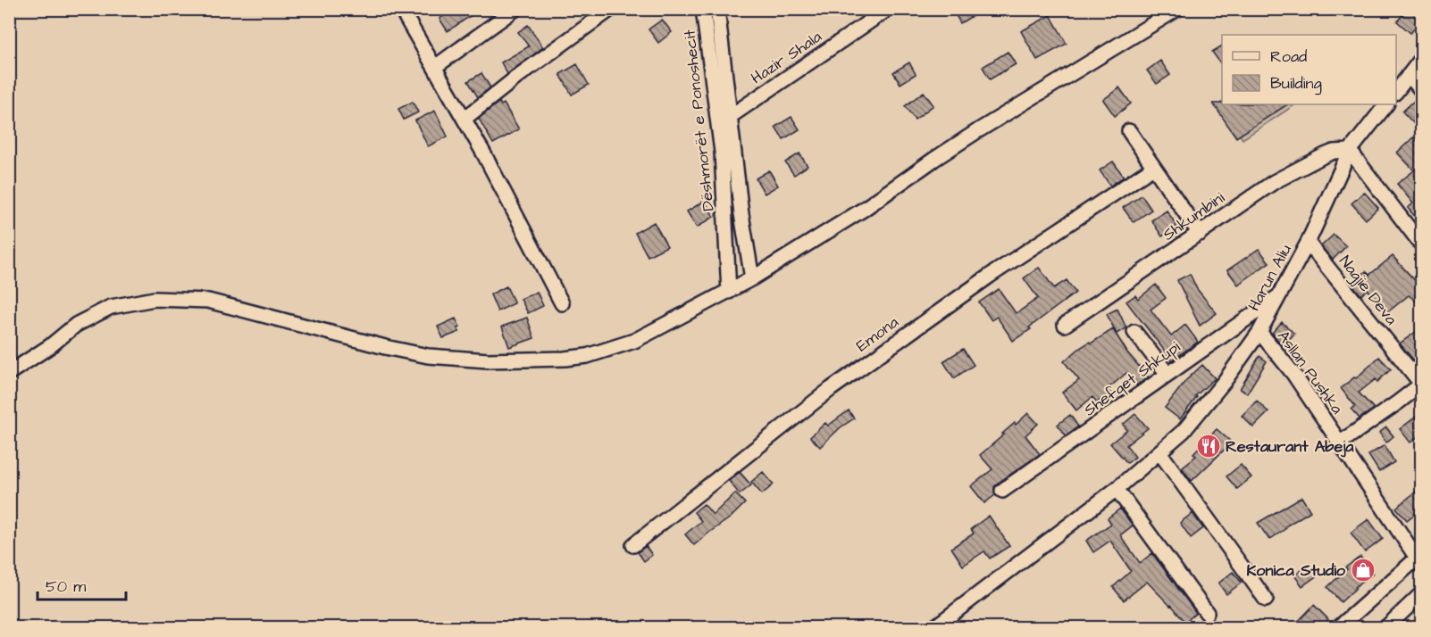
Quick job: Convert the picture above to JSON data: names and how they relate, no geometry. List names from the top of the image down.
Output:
{
  "streets": {
    "street": [
      "Hazir Shala",
      "Dëshmorët e Ponoshecit",
      "Shkumbini",
      "Harun Aliu",
      "Nagjie Deva",
      "Emona",
      "Asllan Pushka",
      "Shefqet Shkupi"
    ]
  },
  "crossings": [
    ["Hazir Shala", "Dëshmorët e Ponoshecit"],
    ["Shkumbini", "Harun Aliu"],
    ["Harun Aliu", "Nagjie Deva"],
    ["Harun Aliu", "Asllan Pushka"],
    ["Harun Aliu", "Shefqet Shkupi"]
  ],
  "places": {
    "restaurant": ["Restaurant Abeja"],
    "shop": ["Konica Studio"]
  },
  "legend": ["Road", "Building"],
  "scale_bar": "50 m"
}
